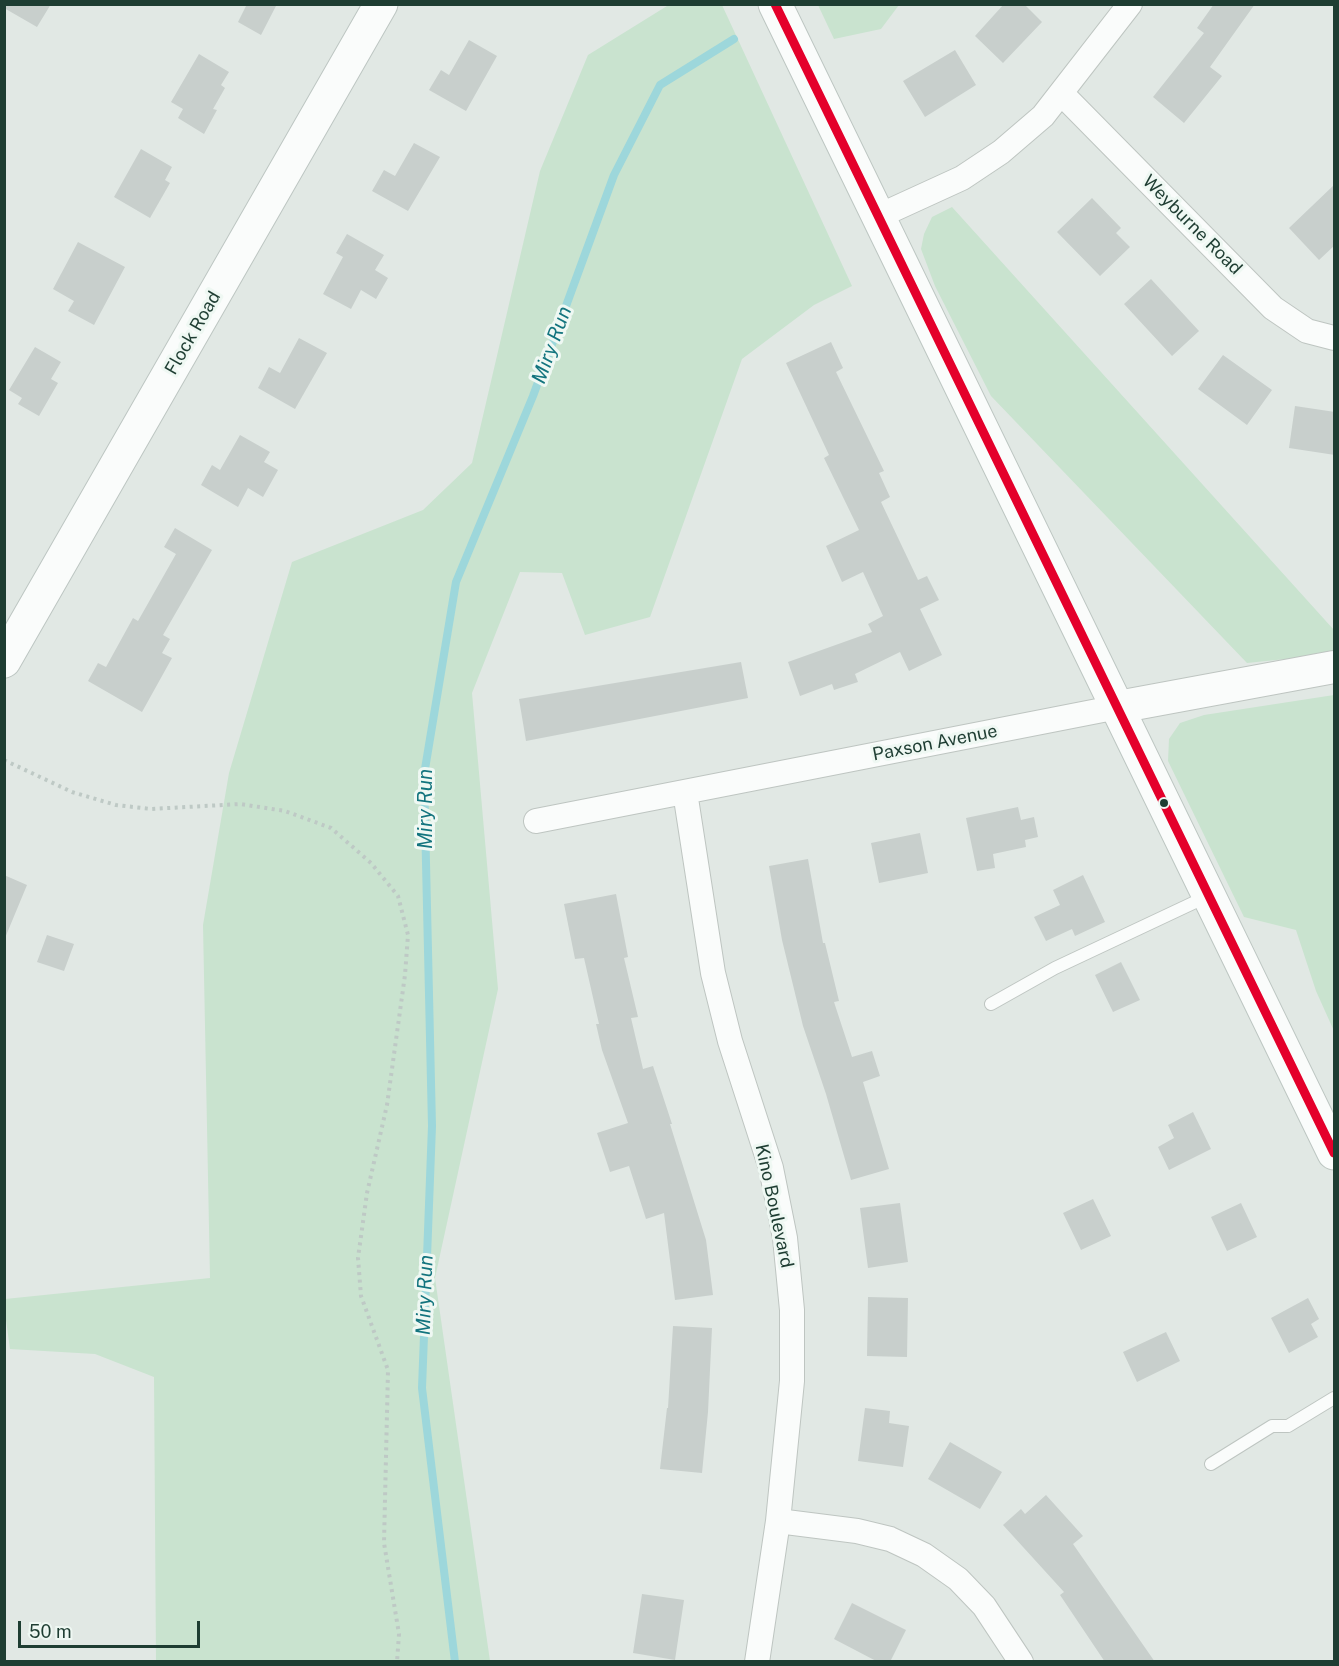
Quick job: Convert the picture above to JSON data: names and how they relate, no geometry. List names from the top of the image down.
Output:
{
  "streets": {
    "main road": ["Flock Road"],
    "street": ["Weyburne Road", "Paxson Avenue", "Kino Boulevard"]
  },
  "crossings": [
    ["Paxson Avenue", "Kino Boulevard"]
  ],
  "water": ["Miry Run"],
  "scale_bar": "50 m"
}
